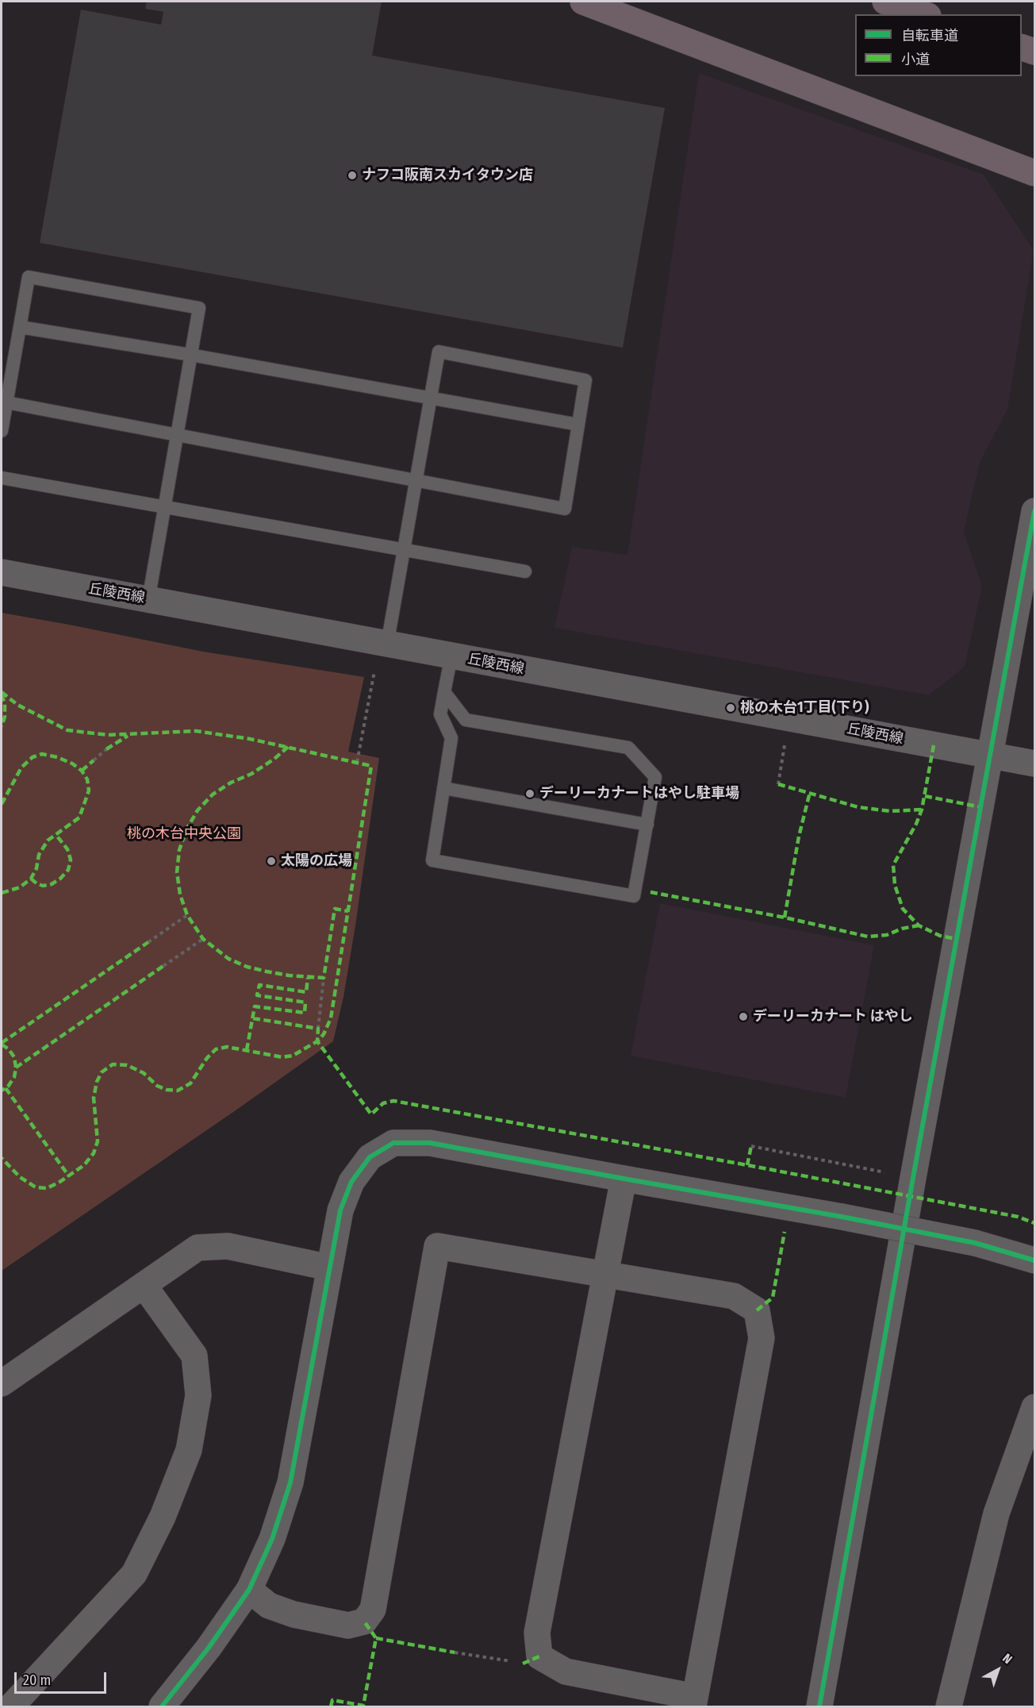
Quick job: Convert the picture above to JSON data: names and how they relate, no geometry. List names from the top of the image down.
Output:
{
  "streets": {
    "street": ["丘陵西線"]
  },
  "parks": ["桃の木台中央公園"],
  "places": [
    "ナフコ阪南スカイタウン店",
    "桃の木台1丁目(下り)",
    "デーリーカナートはやし駐車場",
    "太陽の広場",
    "デーリーカナート はやし"
  ],
  "legend": ["自転車道", "小道"],
  "scale_bar": "20 m",
  "north": "top right"
}
